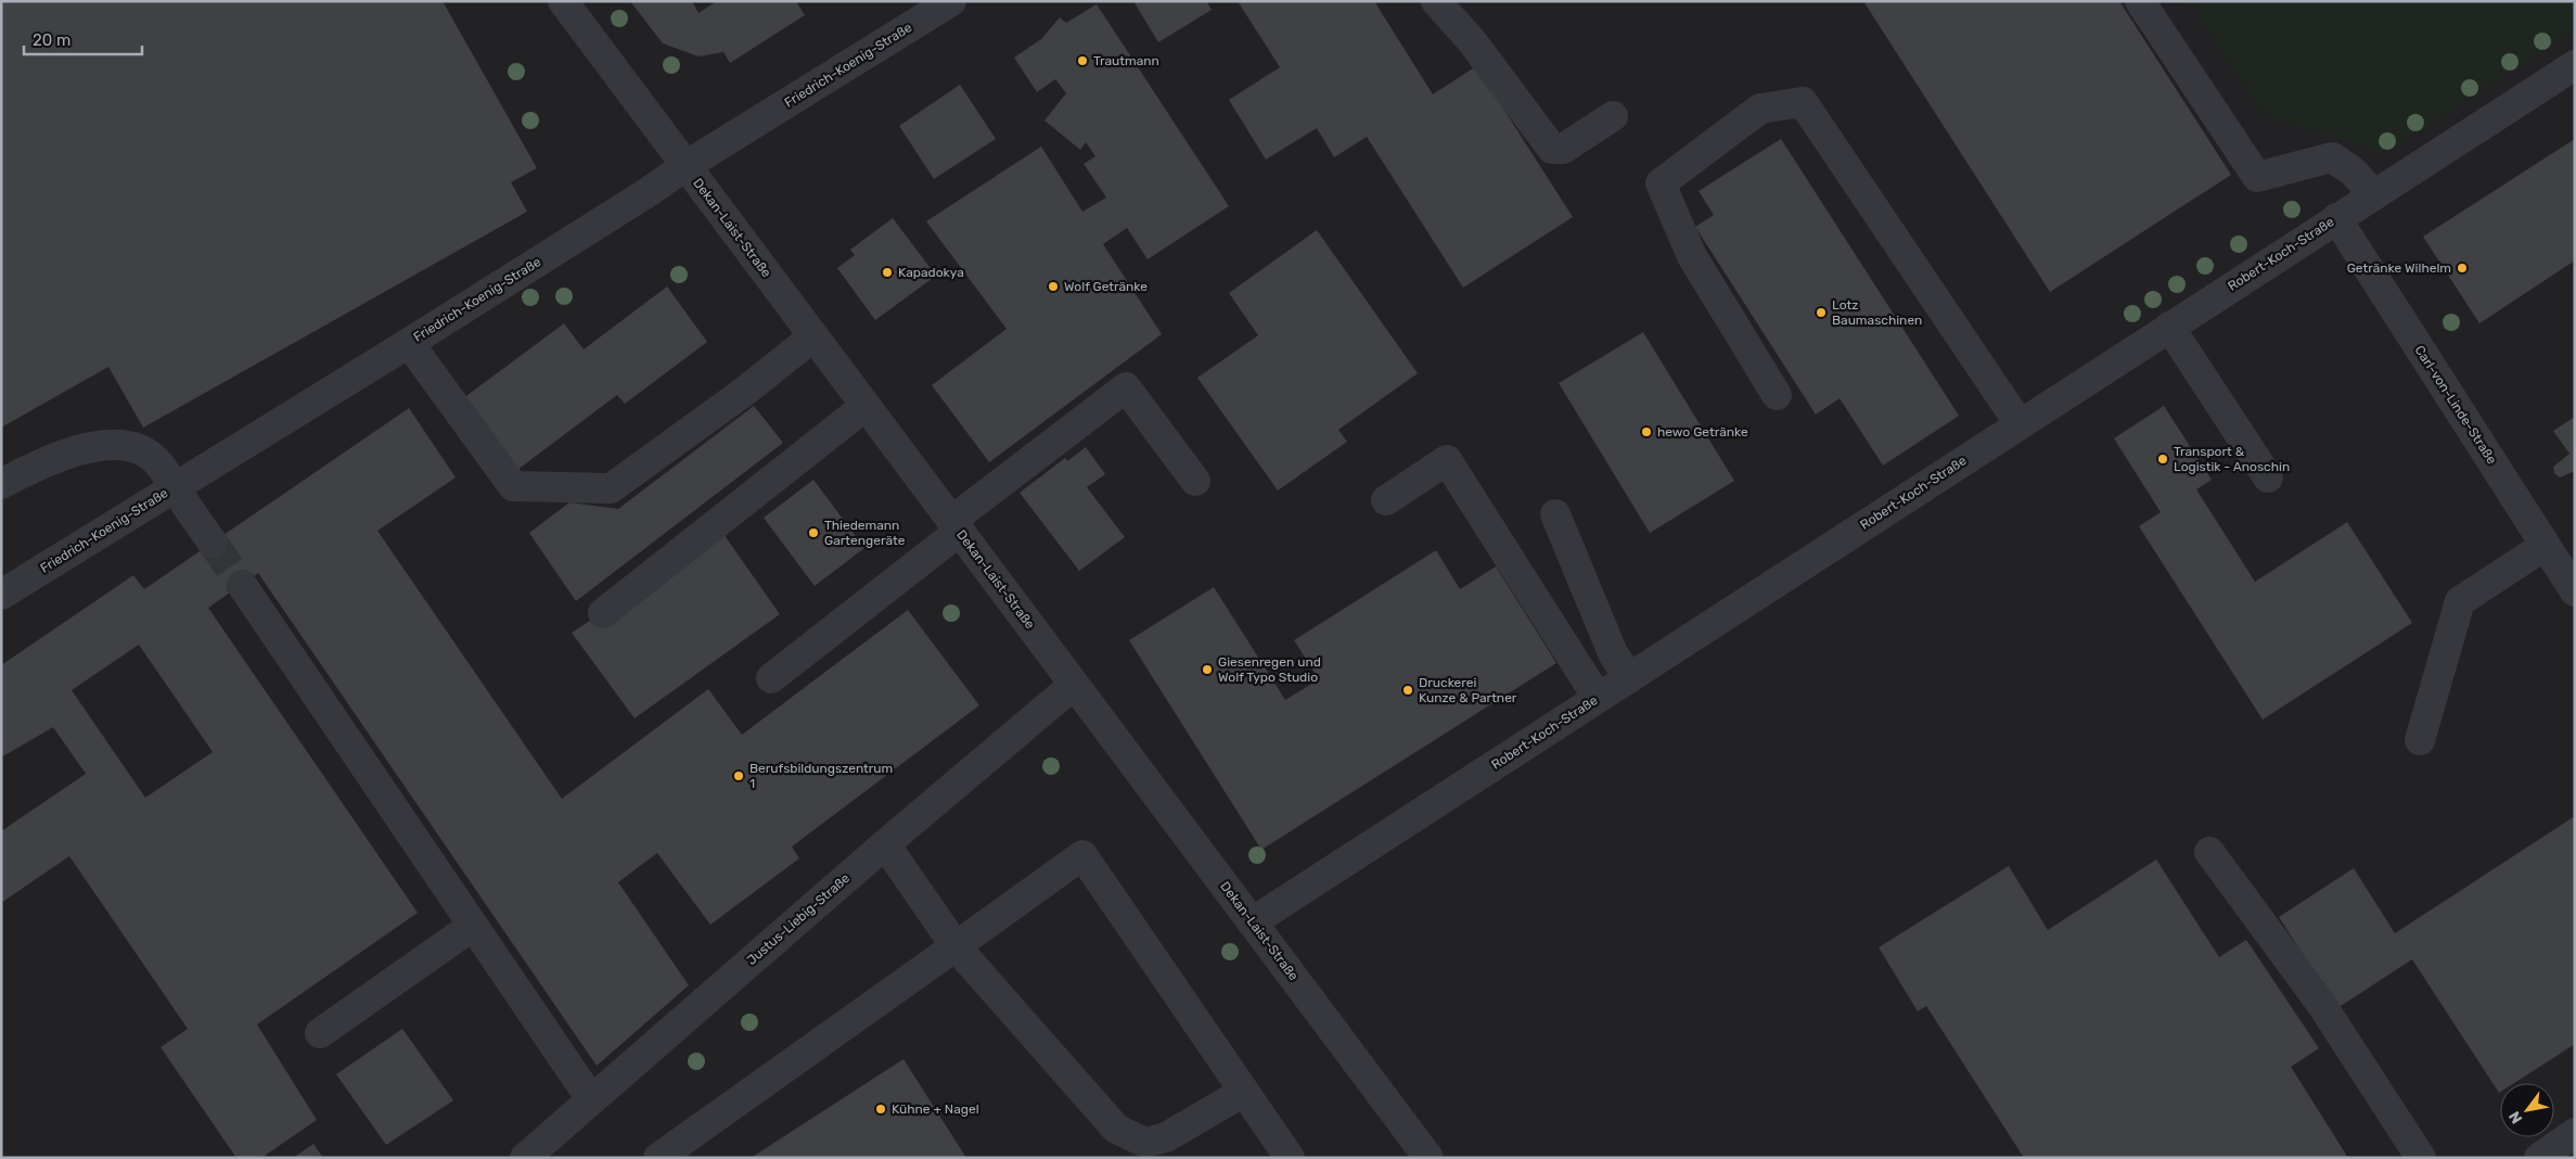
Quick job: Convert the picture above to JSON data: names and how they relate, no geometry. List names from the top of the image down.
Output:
{
  "streets": {
    "street": [
      "Friedrich-Koenig-Straße",
      "Dekan-Laist-Straße",
      "Robert-Koch-Straße",
      "Carl-von-Linde-Straße",
      "Justus-Liebig-Straße"
    ]
  },
  "crossings": [
    ["Friedrich-Koenig-Straße", "Dekan-Laist-Straße"],
    ["Dekan-Laist-Straße", "Robert-Koch-Straße"],
    ["Dekan-Laist-Straße", "Justus-Liebig-Straße"],
    ["Robert-Koch-Straße", "Carl-von-Linde-Straße"]
  ],
  "places": [
    "Trautmann",
    "Getränke Wilhelm",
    "Kapadokya",
    "Wolf Getränke",
    "Lotz Baumaschinen",
    "hewo Getränke",
    "Transport & Logistik - Anoschin",
    "Thiedemann Gartengeräte",
    "Giesenregen und Wolf Typo Studio",
    "Druckerei Kunze & Partner",
    "Berufsbildungszentrum 1",
    "Kühne + Nagel"
  ],
  "scale_bar": "20 m",
  "north": "bottom left"
}
